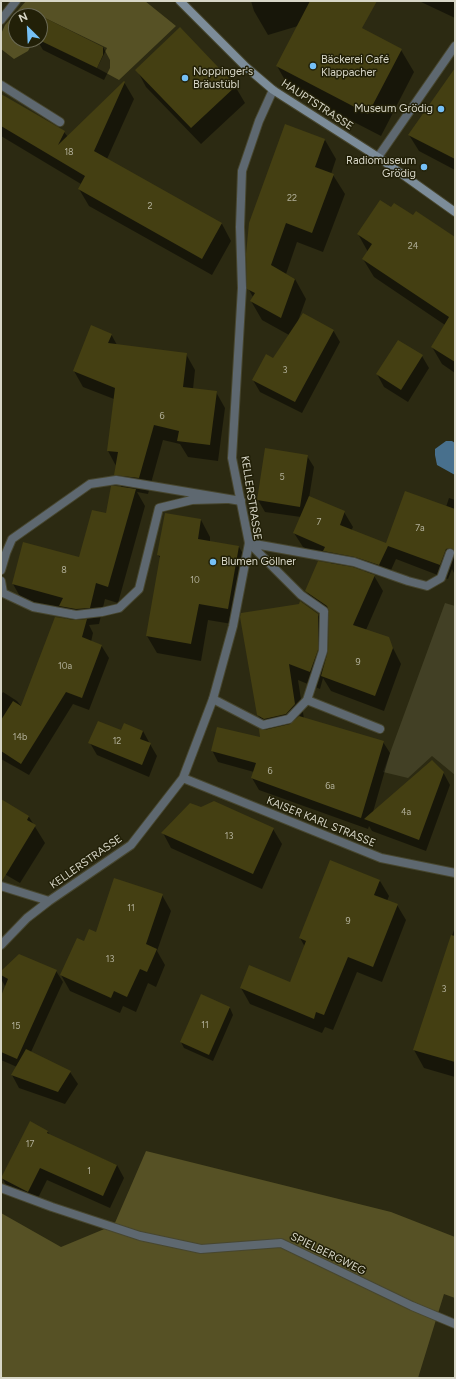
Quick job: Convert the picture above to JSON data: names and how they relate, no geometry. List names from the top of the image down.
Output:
{
  "streets": {
    "main road": ["HAUPTSTRASSE"],
    "street": ["KELLERSTRASSE", "KAISER KARL STRASSE", "SPIELBERGWEG"]
  },
  "crossings": [
    ["HAUPTSTRASSE", "KELLERSTRASSE"],
    ["KELLERSTRASSE", "KAISER KARL STRASSE"]
  ],
  "places": [
    "Bäckerei Café Klappacher",
    "Noppinger's Bräustübl",
    "Museum Grödig",
    "Radiomuseum Grödig",
    "Blumen Göllner"
  ],
  "house_numbers": [
    "18",
    "22",
    "2",
    "24",
    "3",
    "6",
    "5",
    "7",
    "7a",
    "8",
    "10",
    "9",
    "10a",
    "14b",
    "12",
    "6",
    "6a",
    "4a",
    "13",
    "11",
    "9",
    "13",
    "3",
    "11",
    "15",
    "17",
    "1"
  ],
  "north": "top left"
}
